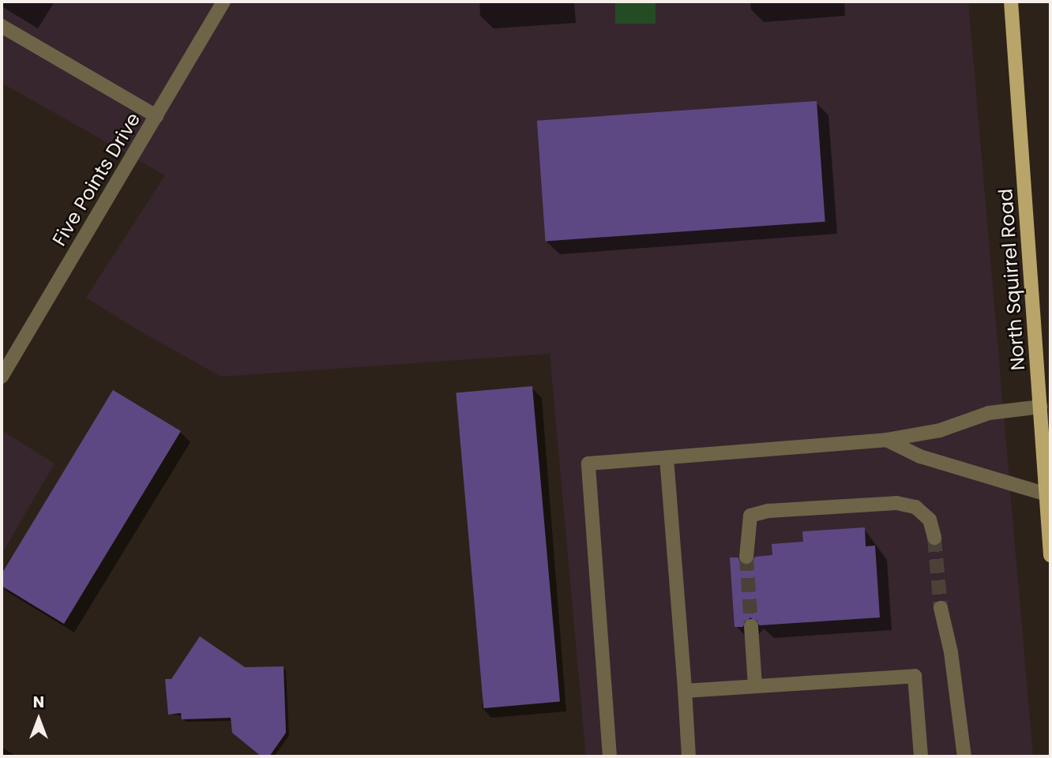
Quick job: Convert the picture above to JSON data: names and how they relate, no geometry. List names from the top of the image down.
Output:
{
  "streets": {
    "main road": ["North Squirrel Road"],
    "street": ["Five Points Drive"]
  },
  "north": "top"
}
